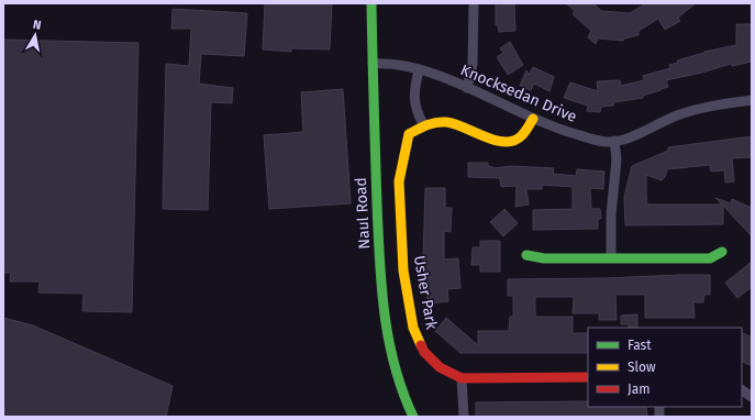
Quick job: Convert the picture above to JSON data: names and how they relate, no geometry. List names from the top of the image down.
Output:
{
  "streets": {
    "street": ["Knocksedan Drive", "Naul Road", "Usher Park"]
  },
  "crossings": [
    ["Knocksedan Drive", "Naul Road"]
  ],
  "legend": ["Fast", "Slow", "Jam"],
  "north": "top"
}
